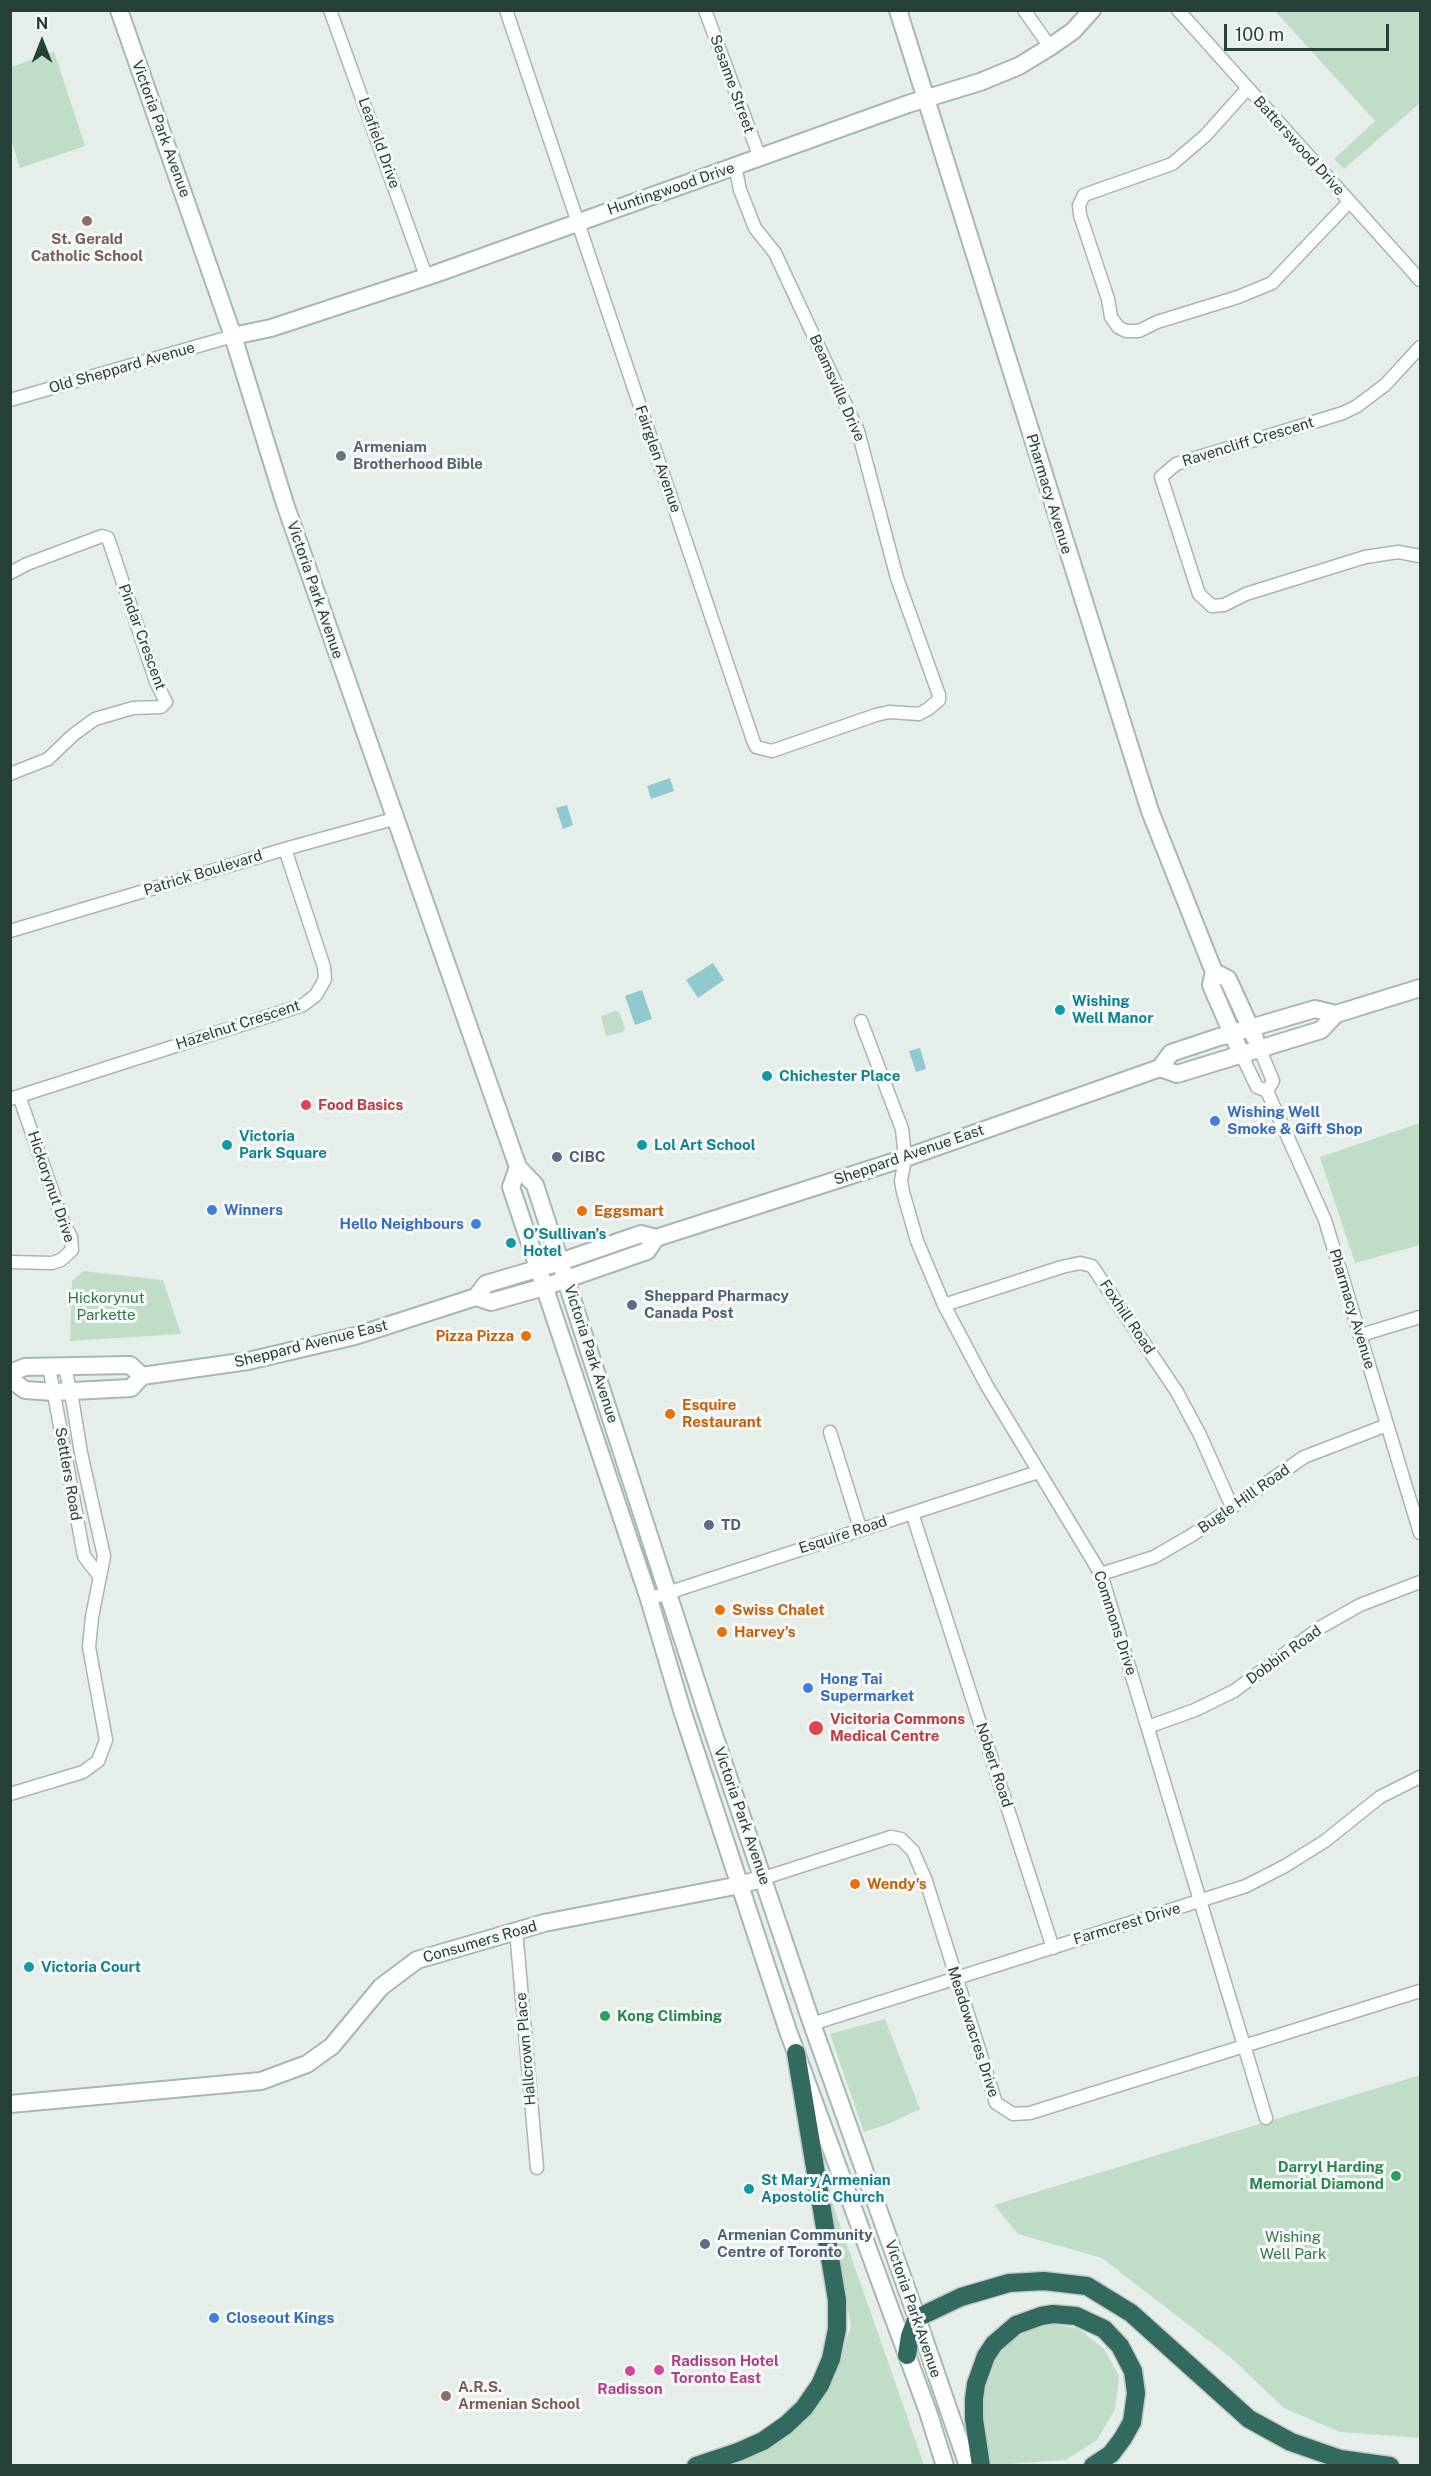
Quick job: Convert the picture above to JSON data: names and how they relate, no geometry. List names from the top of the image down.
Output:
{
  "streets": {
    "main road": [
      "Victoria Park Avenue",
      "Huntingwood Drive",
      "Pharmacy Avenue",
      "Sheppard Avenue East",
      "Consumers Road",
      "Meadowacres Drive"
    ],
    "street": [
      "Sesame Street",
      "Leafield Drive",
      "Batterswood Drive",
      "Old Sheppard Avenue",
      "Beamsville Drive",
      "Ravencliff Crescent",
      "Fairglen Avenue",
      "Pindar Crescent",
      "Patrick Boulevard",
      "Hazelnut Crescent",
      "Hickorynut Drive",
      "Foxhill Road",
      "Settlers Road",
      "Bugle Hill Road",
      "Esquire Road",
      "Commons Drive",
      "Dobbin Road",
      "Nobert Road",
      "Farmcrest Drive",
      "Hallcrown Place"
    ]
  },
  "crossings": [
    ["Sesame Street", "Huntingwood Drive"],
    ["Victoria Park Avenue", "Huntingwood Drive"],
    ["Victoria Park Avenue", "Old Sheppard Avenue"],
    ["Victoria Park Avenue", "Patrick Boulevard"],
    ["Victoria Park Avenue", "Sheppard Avenue East"],
    ["Victoria Park Avenue", "Esquire Road"],
    ["Victoria Park Avenue", "Farmcrest Drive"],
    ["Victoria Park Avenue", "Consumers Road"],
    ["Victoria Park Avenue", "Meadowacres Drive"],
    ["Leafield Drive", "Huntingwood Drive"],
    ["Huntingwood Drive", "Old Sheppard Avenue"],
    ["Huntingwood Drive", "Beamsville Drive"],
    ["Huntingwood Drive", "Fairglen Avenue"],
    ["Huntingwood Drive", "Pharmacy Avenue"],
    ["Beamsville Drive", "Fairglen Avenue"],
    ["Pharmacy Avenue", "Sheppard Avenue East"],
    ["Pharmacy Avenue", "Bugle Hill Road"],
    ["Patrick Boulevard", "Hazelnut Crescent"],
    ["Hazelnut Crescent", "Hickorynut Drive"],
    ["Sheppard Avenue East", "Settlers Road"],
    ["Sheppard Avenue East", "Commons Drive"],
    ["Foxhill Road", "Bugle Hill Road"],
    ["Foxhill Road", "Commons Drive"],
    ["Bugle Hill Road", "Commons Drive"],
    ["Esquire Road", "Commons Drive"],
    ["Esquire Road", "Nobert Road"],
    ["Commons Drive", "Dobbin Road"],
    ["Commons Drive", "Farmcrest Drive"],
    ["Commons Drive", "Meadowacres Drive"],
    ["Nobert Road", "Farmcrest Drive"],
    ["Farmcrest Drive", "Meadowacres Drive"],
    ["Consumers Road", "Meadowacres Drive"],
    ["Consumers Road", "Hallcrown Place"]
  ],
  "parks": ["Hickorynut Parkette", "Wishing Well Park"],
  "places": [
    "St. Gerald Catholic School",
    "Armeniam Brotherhood Bible",
    "Wishing Well Manor",
    "Chichester Place",
    "Food Basics",
    "Wishing Well Smoke & Gift Shop",
    "Victoria Park Square",
    "Lol Art School",
    "CIBC",
    "Winners",
    "Eggsmart",
    "Hello Neighbours",
    "O’Sullivan’s Hotel",
    "Sheppard Pharmacy Canada Post",
    "Pizza Pizza",
    "Esquire Restaurant",
    "TD",
    "Swiss Chalet",
    "Harvey's",
    "Hong Tai Supermarket",
    "Vicitoria Commons Medical Centre",
    "Wendy's",
    "Victoria Court",
    "Kong Climbing",
    "Darryl Harding Memorial Diamond",
    "St Mary Armenian Apostolic Church",
    "Armenian Community Centre of Toronto",
    "Closeout Kings",
    "Radisson Hotel Toronto East",
    "Radisson",
    "A.R.S. Armenian School"
  ],
  "scale_bar": "100 m",
  "north": "top"
}
